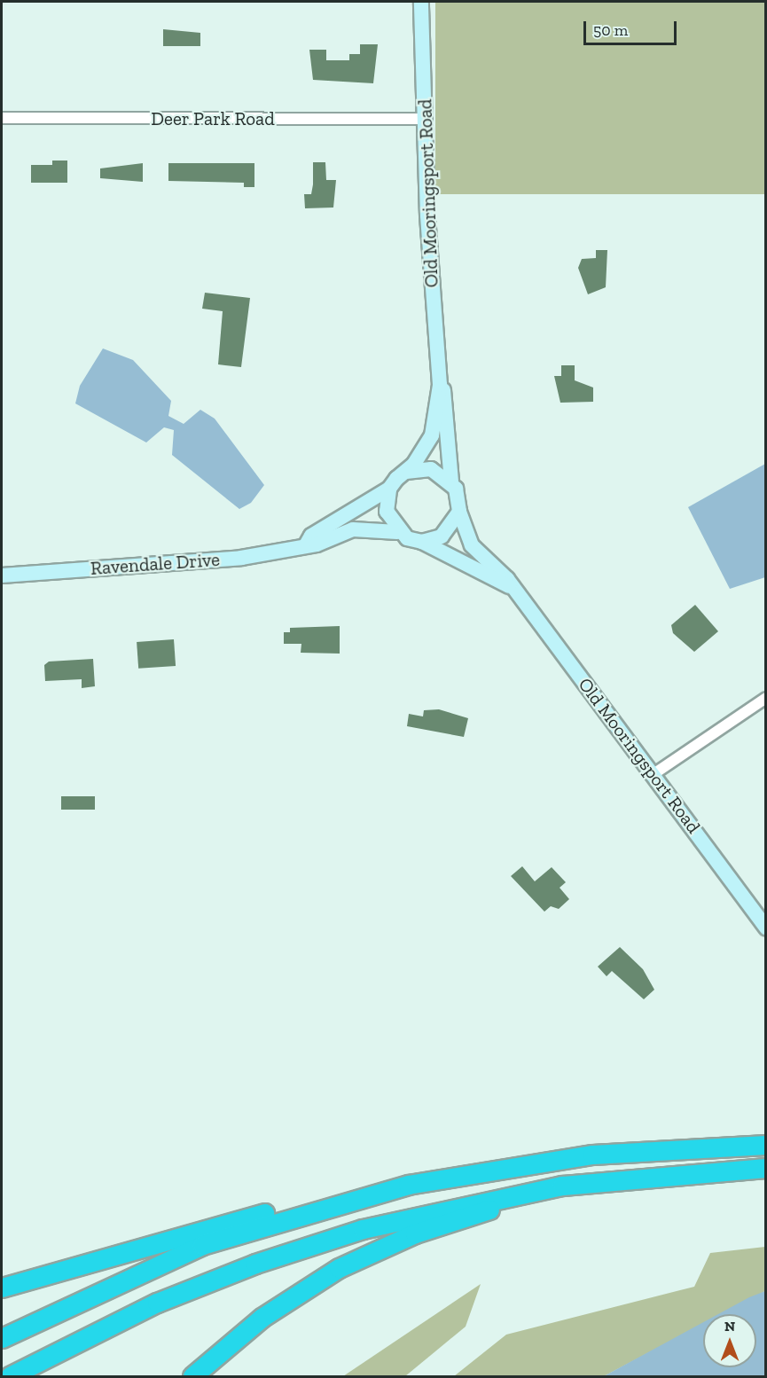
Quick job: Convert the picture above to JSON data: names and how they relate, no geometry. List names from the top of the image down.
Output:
{
  "streets": {
    "main road": ["Old Mooringsport Road", "Ravendale Drive"],
    "street": ["Deer Park Road"]
  },
  "crossings": [
    ["Deer Park Road", "Old Mooringsport Road"],
    ["Old Mooringsport Road", "Ravendale Drive"]
  ],
  "scale_bar": "50 m",
  "north": "top"
}
